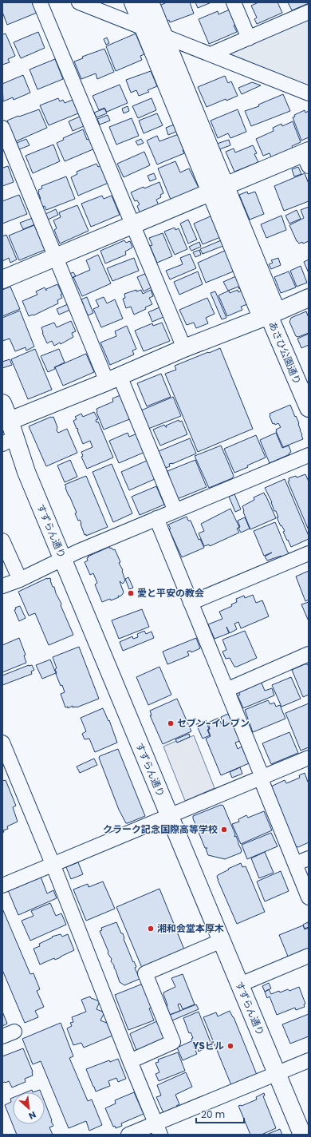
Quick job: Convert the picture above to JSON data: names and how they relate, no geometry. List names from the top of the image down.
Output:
{
  "streets": {
    "street": ["あさひ公園通り", "すずらん通り"]
  },
  "places": [
    "愛と平安の教会",
    "セブン-イレブン",
    "クラーク記念国際高等学校",
    "湘和会堂本厚木",
    "YSビル"
  ],
  "scale_bar": "20 m",
  "north": "bottom right"
}
